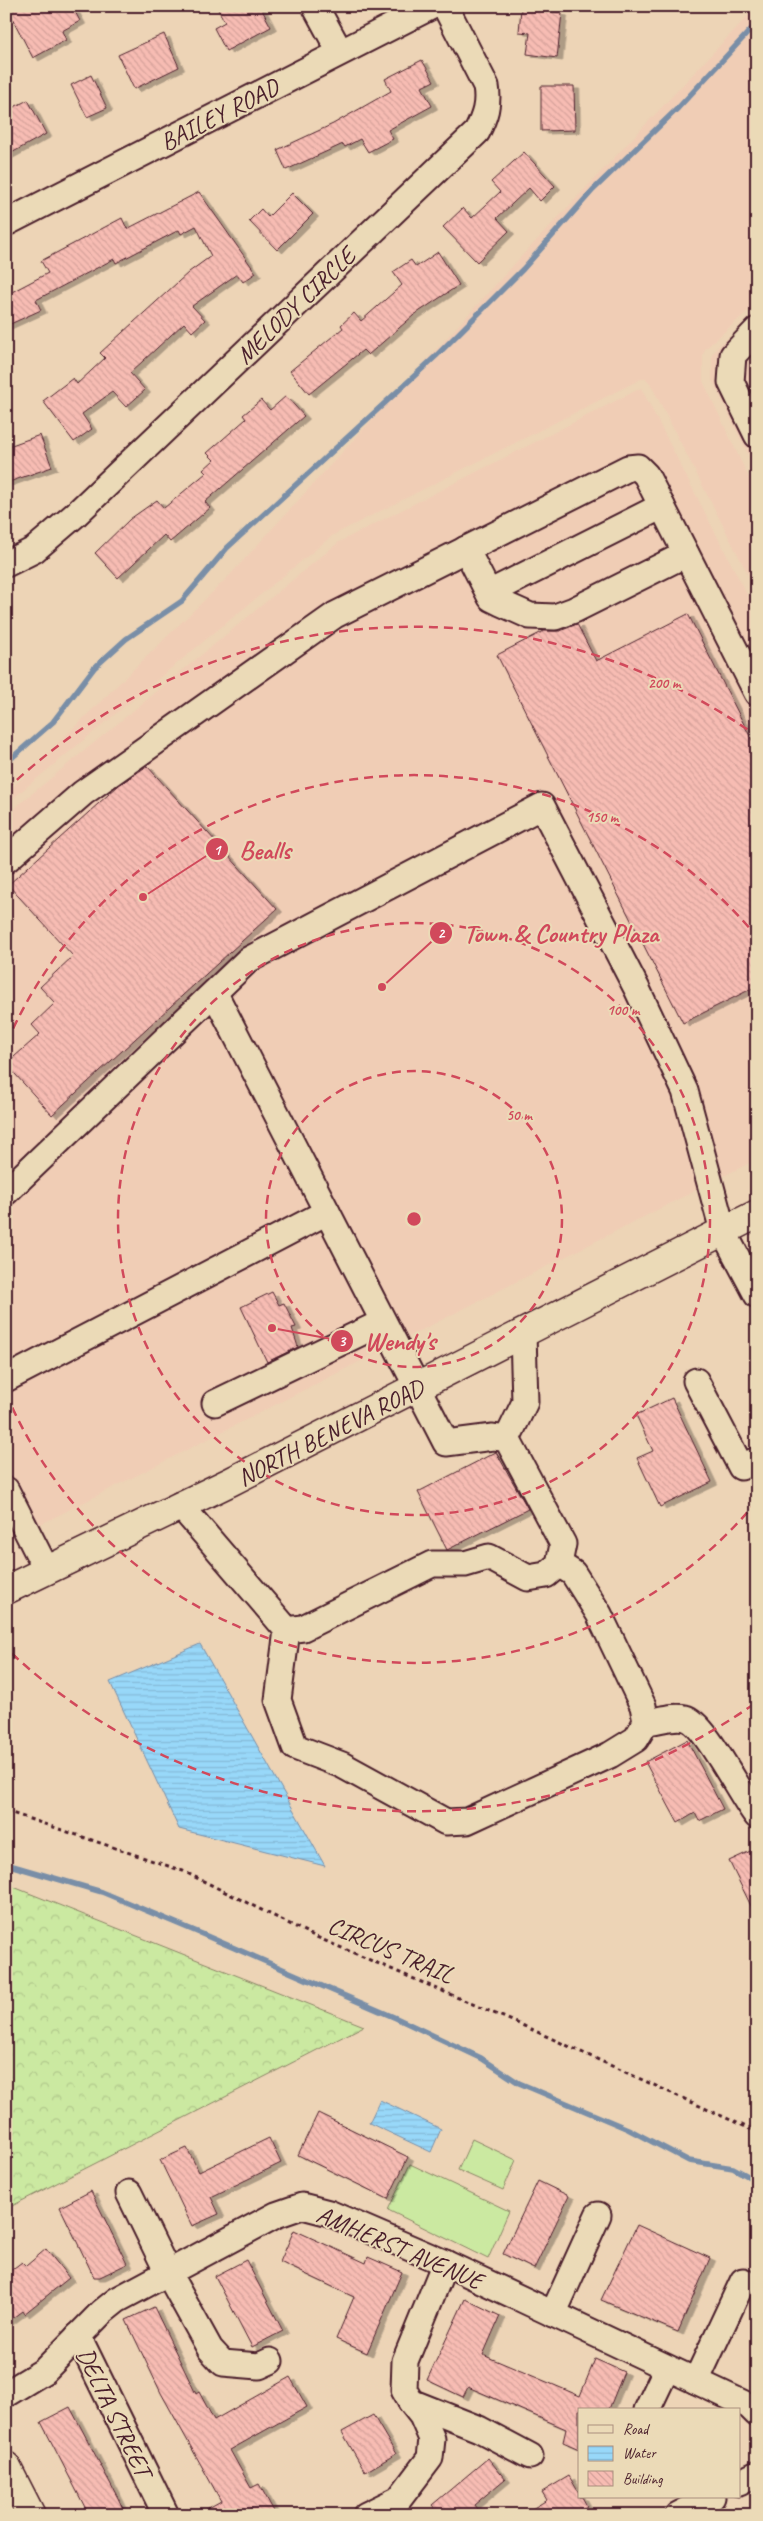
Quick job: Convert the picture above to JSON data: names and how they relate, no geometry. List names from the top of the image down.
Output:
{
  "streets": {
    "main road": ["NORTH BENEVA ROAD"],
    "street": [
      "BAILEY ROAD",
      "MELODY CIRCLE",
      "AMHERST AVENUE",
      "DELTA STREET"
    ],
    "path": ["CIRCUS TRAIL"]
  },
  "crossings": [
    ["AMHERST AVENUE", "DELTA STREET"]
  ],
  "places": ["Bealls", "Town & Country Plaza", "Wendy's"],
  "legend": ["Road", "Water", "Building"],
  "rings": [
    "200 m",
    "150 m",
    "100 m",
    "50 m"
  ]
}
